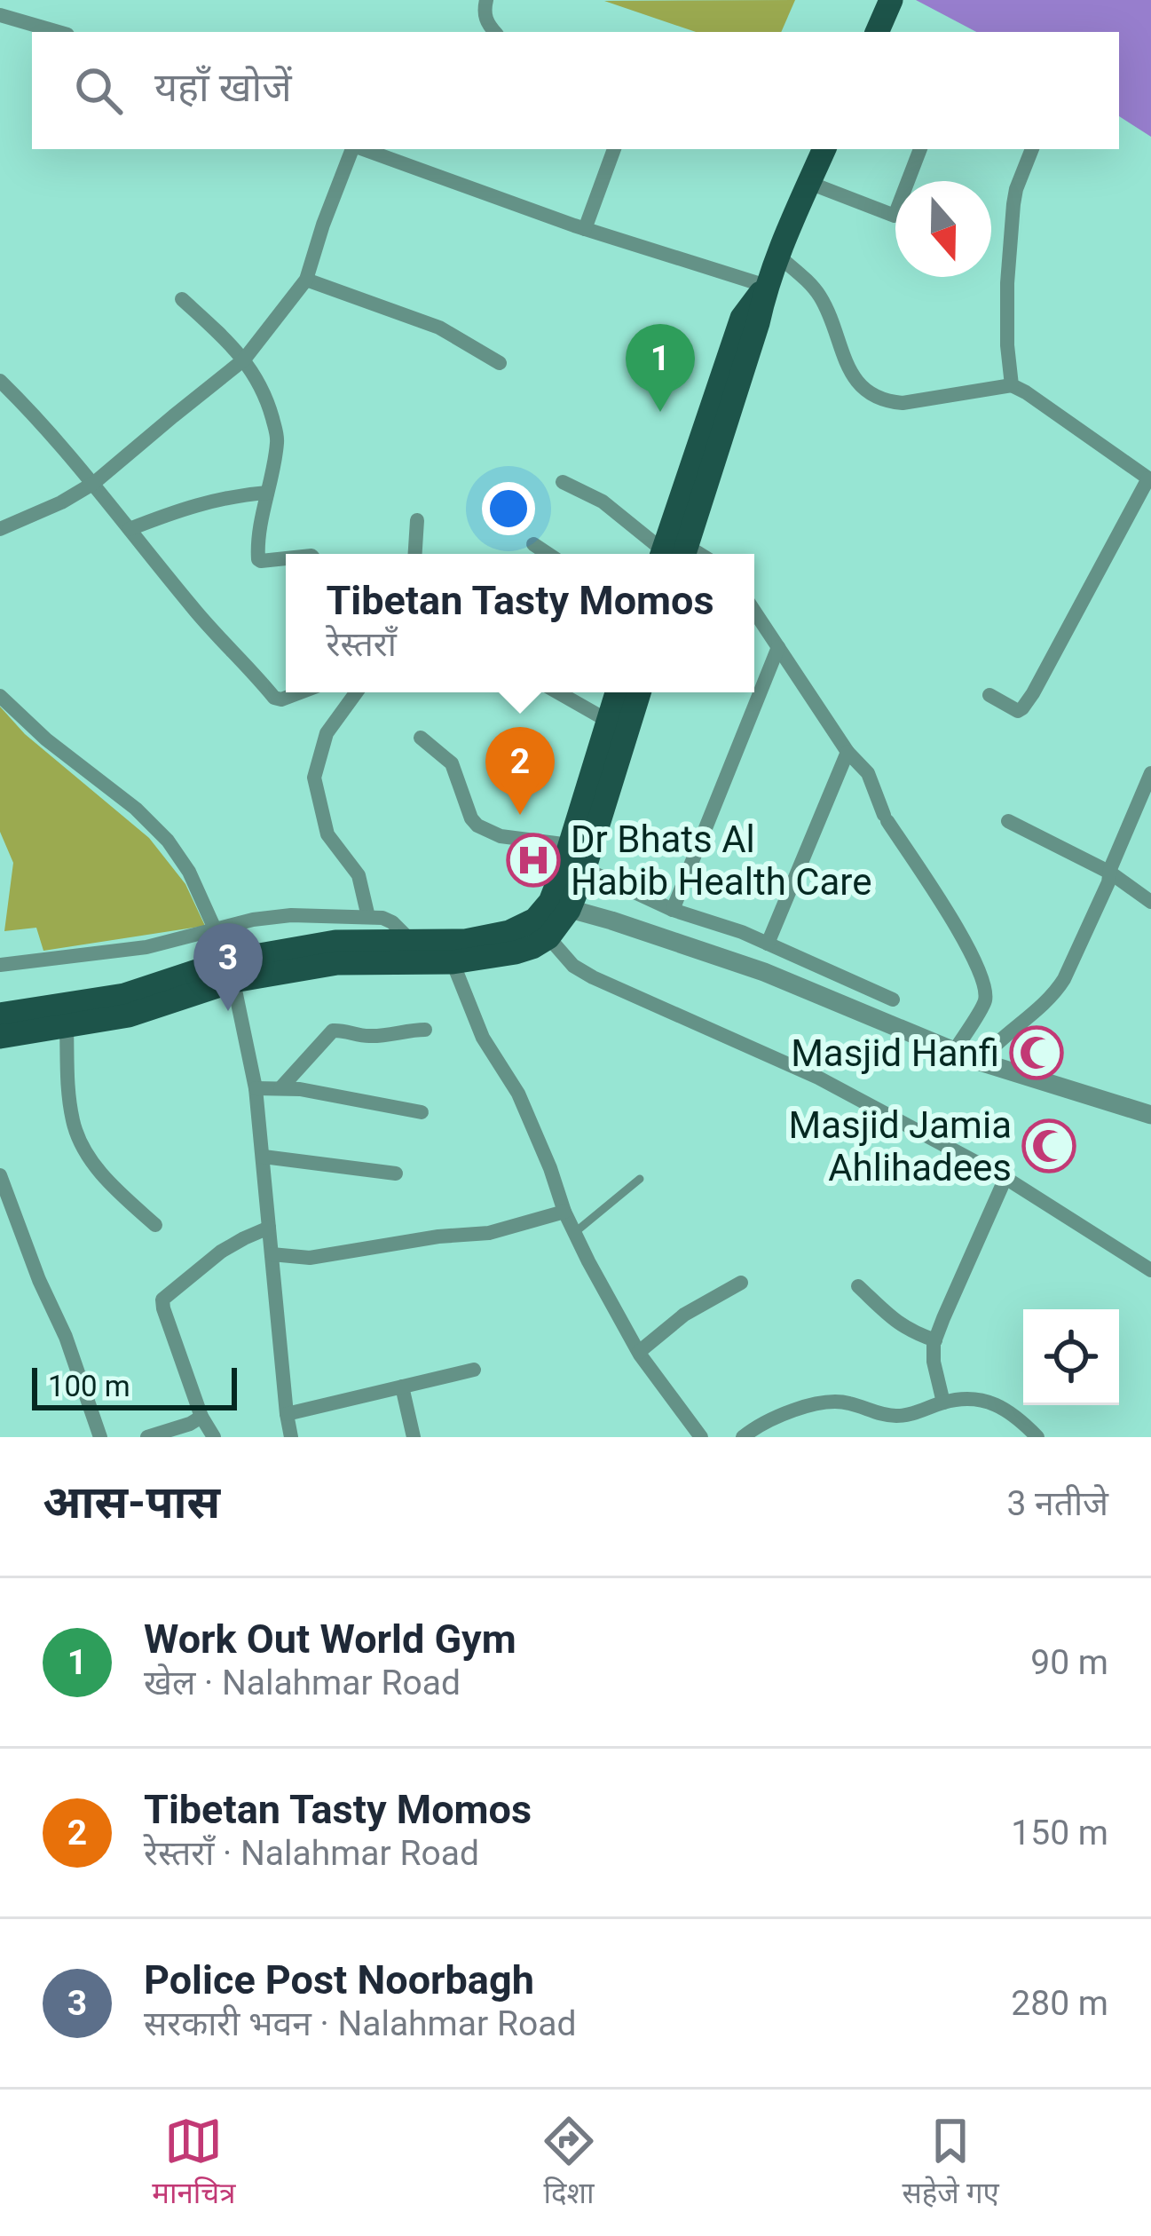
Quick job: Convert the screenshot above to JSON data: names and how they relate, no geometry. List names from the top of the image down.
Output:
{
  "places": {
    "hospital": ["Dr Bhats Al Habib Health Care"],
    "mosque": ["Masjid Hanfi", "Masjid Jamia Ahlihadees"]
  },
  "scale_bar": "100 m",
  "north": "bottom",
  "page": {
    "search": "यहाँ खोजें",
    "pins": ["1", "2", "3"],
    "popup": ["Tibetan Tasty Momos", "रेस्तराँ"],
    "scale": "100 m",
    "heading": ["आस-पास", "3 नतीजे"],
    "list": [
      {
        "mark": "1",
        "name": "Work Out World Gym",
        "note": "खेल · Nalahmar Road",
        "value": "90 m"
      },
      {
        "mark": "2",
        "name": "Tibetan Tasty Momos",
        "note": "रेस्तराँ · Nalahmar Road",
        "value": "150 m"
      },
      {
        "mark": "3",
        "name": "Police Post Noorbagh",
        "note": "सरकारी भवन · Nalahmar Road",
        "value": "280 m"
      }
    ],
    "nav": ["मानचित्र", "दिशा", "सहेजे गए"]
  }
}
